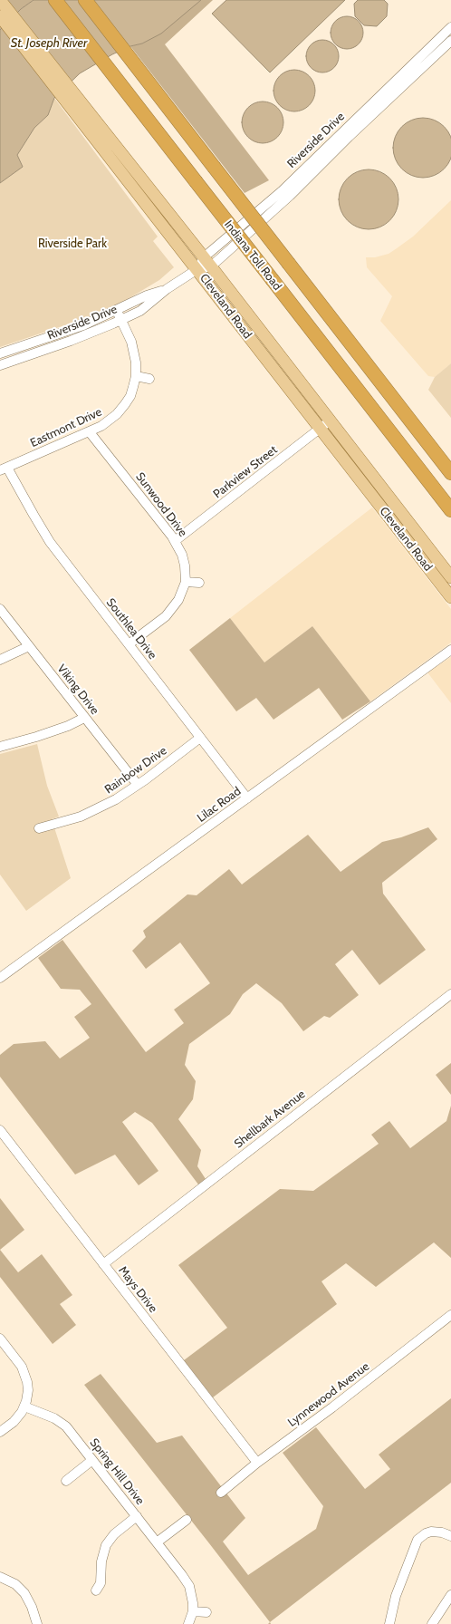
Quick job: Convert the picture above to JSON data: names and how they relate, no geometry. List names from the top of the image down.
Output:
{
  "streets": {
    "highway": ["Indiana Toll Road"],
    "main road": ["Cleveland Road"],
    "street": [
      "Riverside Drive",
      "Eastmont Drive",
      "Parkview Street",
      "Sunwood Drive",
      "Southlea Drive",
      "Viking Drive",
      "Rainbow Drive",
      "Lilac Road",
      "Shellbark Avenue",
      "Mays Drive",
      "Lynnewood Avenue",
      "Spring Hill Drive"
    ]
  },
  "crossings": [
    ["Riverside Drive", "Cleveland Road"],
    ["Riverside Drive", "Eastmont Drive"],
    ["Cleveland Road", "Parkview Street"],
    ["Eastmont Drive", "Sunwood Drive"],
    ["Eastmont Drive", "Southlea Drive"],
    ["Parkview Street", "Sunwood Drive"],
    ["Sunwood Drive", "Southlea Drive"],
    ["Southlea Drive", "Rainbow Drive"],
    ["Southlea Drive", "Lilac Road"],
    ["Viking Drive", "Rainbow Drive"],
    ["Shellbark Avenue", "Mays Drive"],
    ["Mays Drive", "Lynnewood Avenue"]
  ],
  "water": ["St. Joseph River"],
  "parks": ["Riverside Park"]
}
